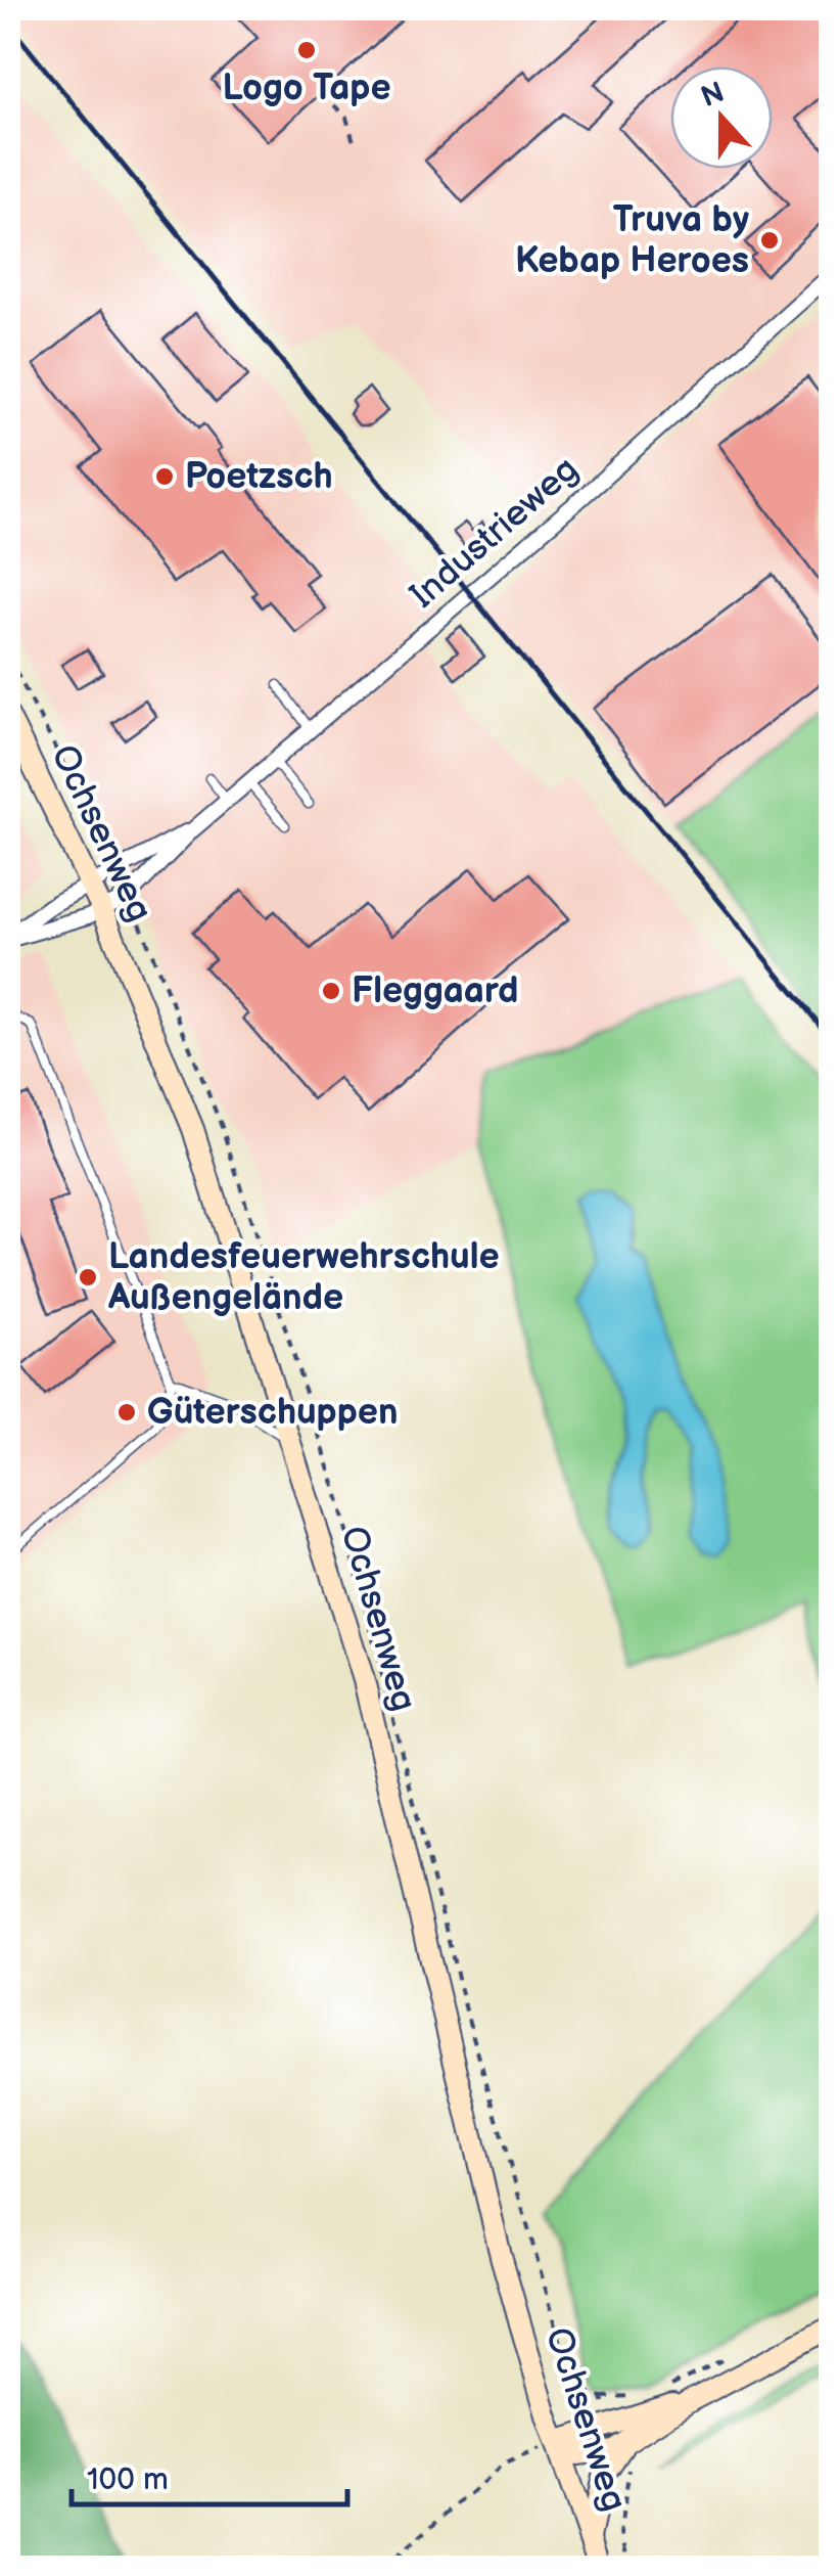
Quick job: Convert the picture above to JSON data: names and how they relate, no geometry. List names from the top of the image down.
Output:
{
  "streets": {
    "main road": ["Ochsenweg"],
    "street": ["Industrieweg"]
  },
  "crossings": [
    ["Industrieweg", "Ochsenweg"]
  ],
  "places": [
    "Logo Tape",
    "Truva by Kebap Heroes",
    "Poetzsch",
    "Fleggaard",
    "Landesfeuerwehrschule Außengelände",
    "Güterschuppen"
  ],
  "scale_bar": "100 m",
  "north": "top"
}
